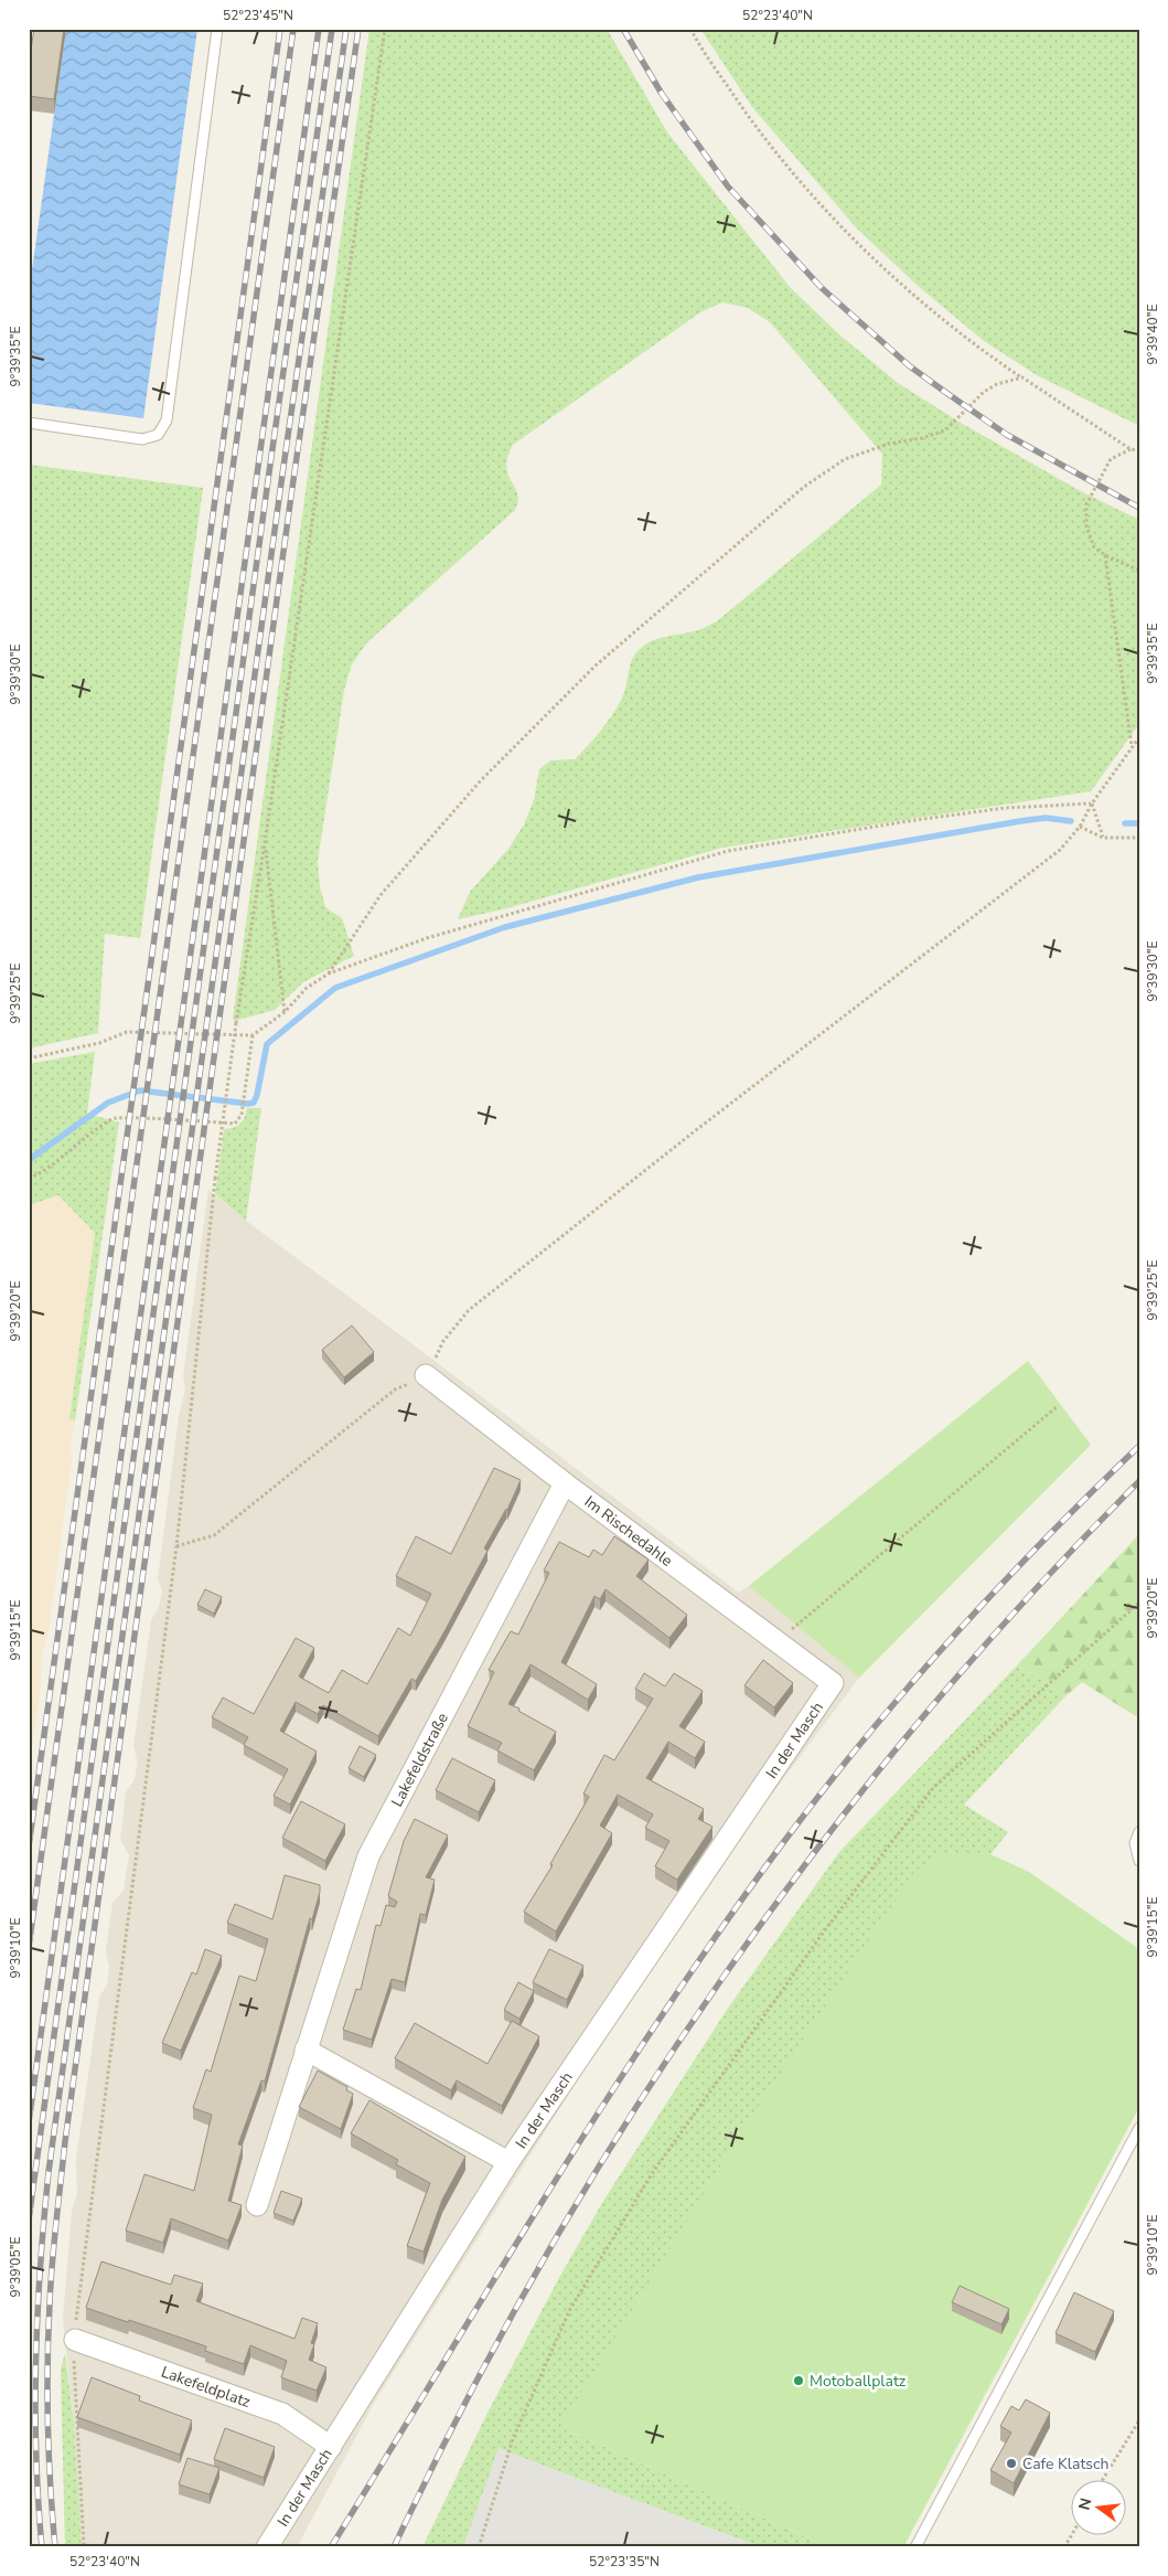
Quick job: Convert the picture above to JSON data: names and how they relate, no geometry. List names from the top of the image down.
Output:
{
  "streets": {
    "street": [
      "Im Rischedahle",
      "In der Masch",
      "Lakefeldstraße",
      "Lakefeldplatz"
    ]
  },
  "crossings": [
    ["Im Rischedahle", "In der Masch"],
    ["Im Rischedahle", "Lakefeldstraße"],
    ["In der Masch", "Lakefeldplatz"]
  ],
  "places": ["Motoballplatz", "Cafe Klatsch"],
  "north": "left",
  "coordinates": [
    "52°23'45\"N",
    "52°23'40\"N",
    "9°39'40\"E",
    "9°39'35\"E",
    "9°39'30\"E",
    "9°39'25\"E",
    "9°39'20\"E",
    "9°39'15\"E",
    "9°39'10\"E",
    "9°39'05\"E",
    "52°23'35\"N"
  ]
}
